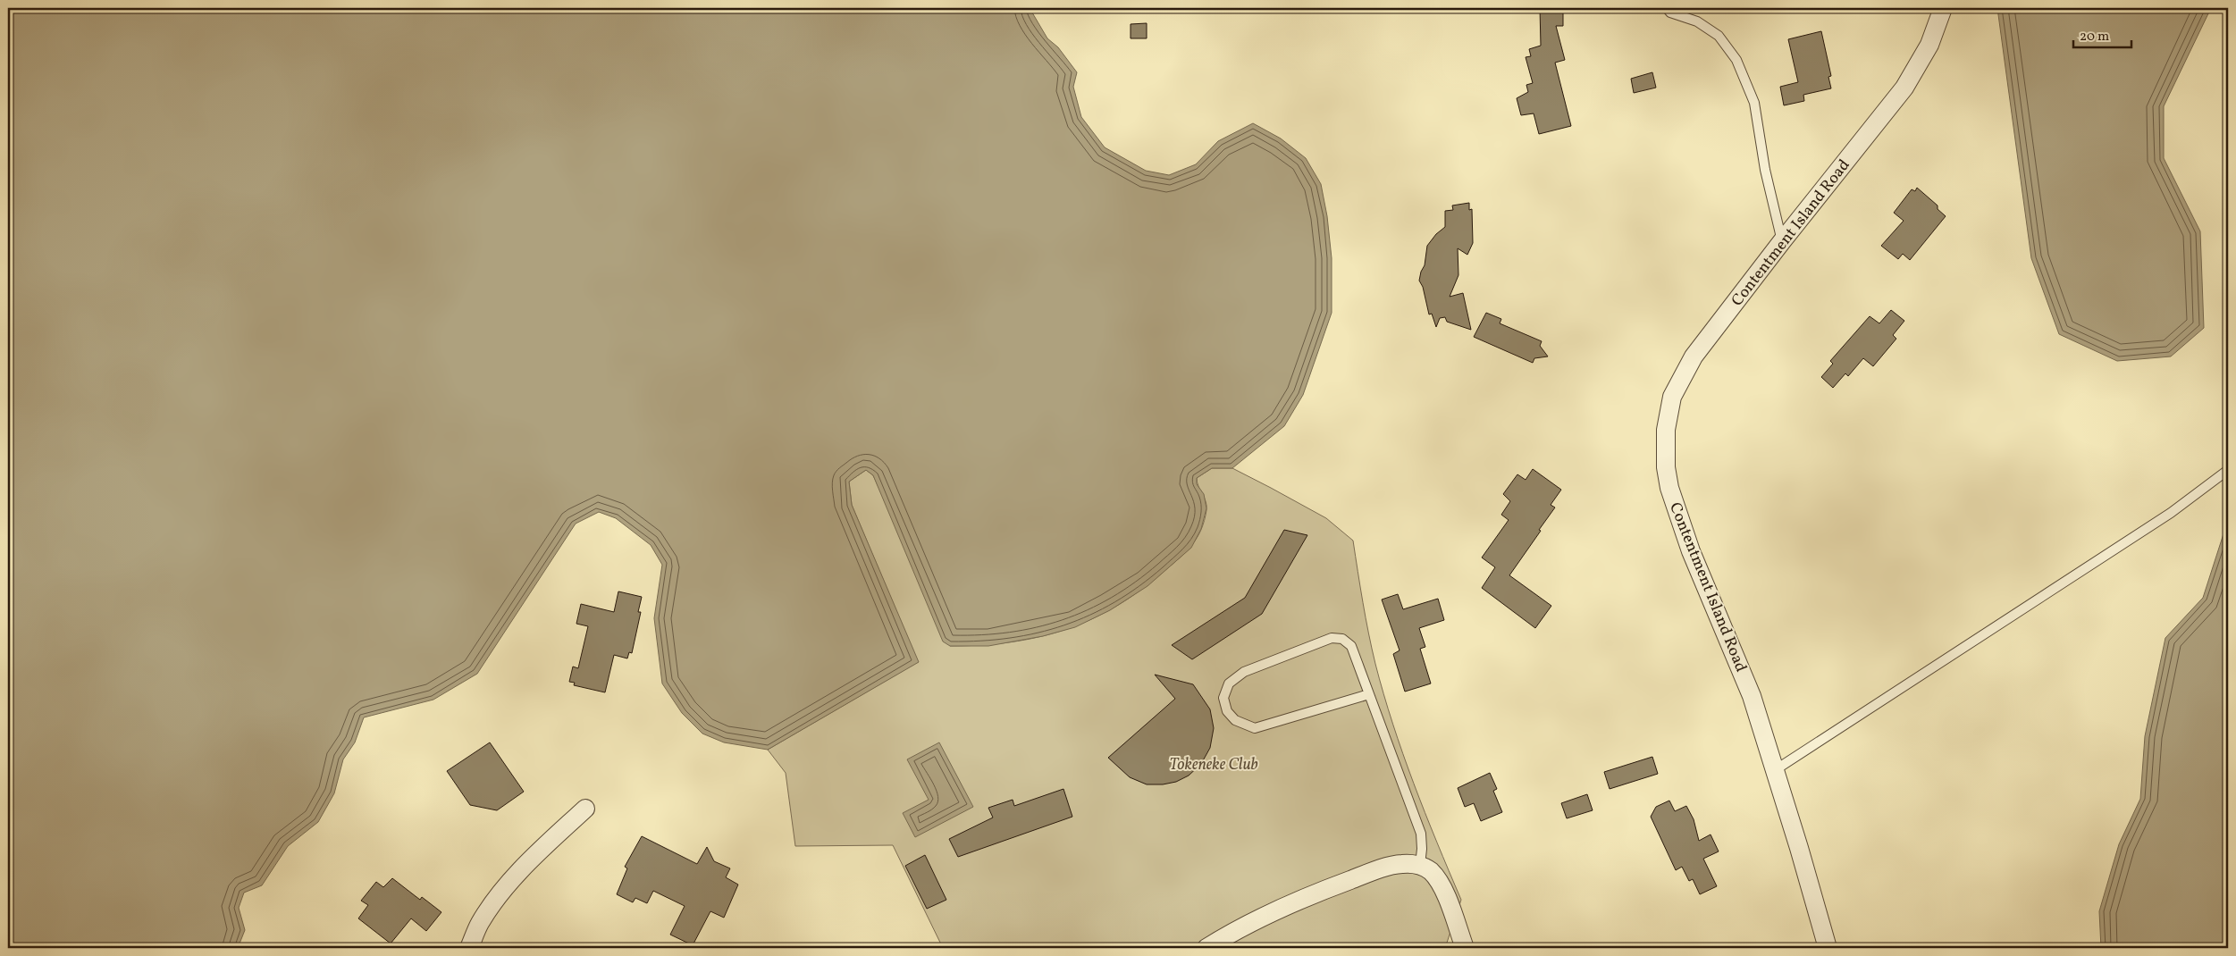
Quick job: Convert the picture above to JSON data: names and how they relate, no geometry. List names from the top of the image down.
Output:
{
  "streets": {
    "street": ["Contentment Island Road"]
  },
  "parks": ["Tokeneke Club"],
  "scale_bar": "20 m"
}
